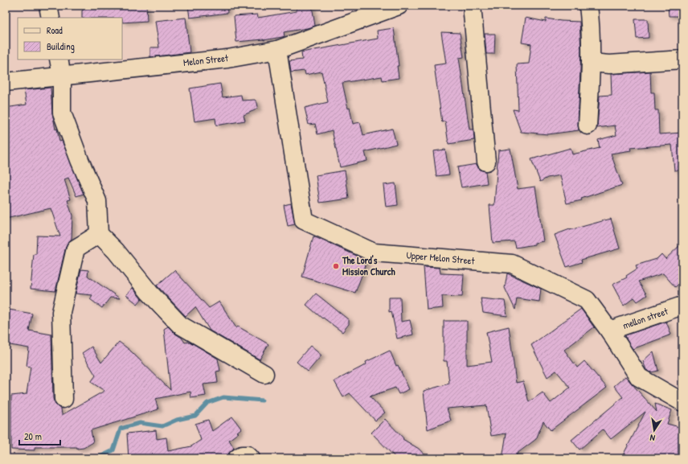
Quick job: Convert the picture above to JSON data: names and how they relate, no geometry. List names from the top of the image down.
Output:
{
  "streets": {
    "street": ["Melon Street", "Upper Melon Street", "mellon street"]
  },
  "crossings": [
    ["Melon Street", "Upper Melon Street"],
    ["Upper Melon Street", "mellon street"]
  ],
  "places": ["The Lord's Mission Church"],
  "legend": ["Road", "Building"],
  "scale_bar": "20 m",
  "north": "bottom"
}
